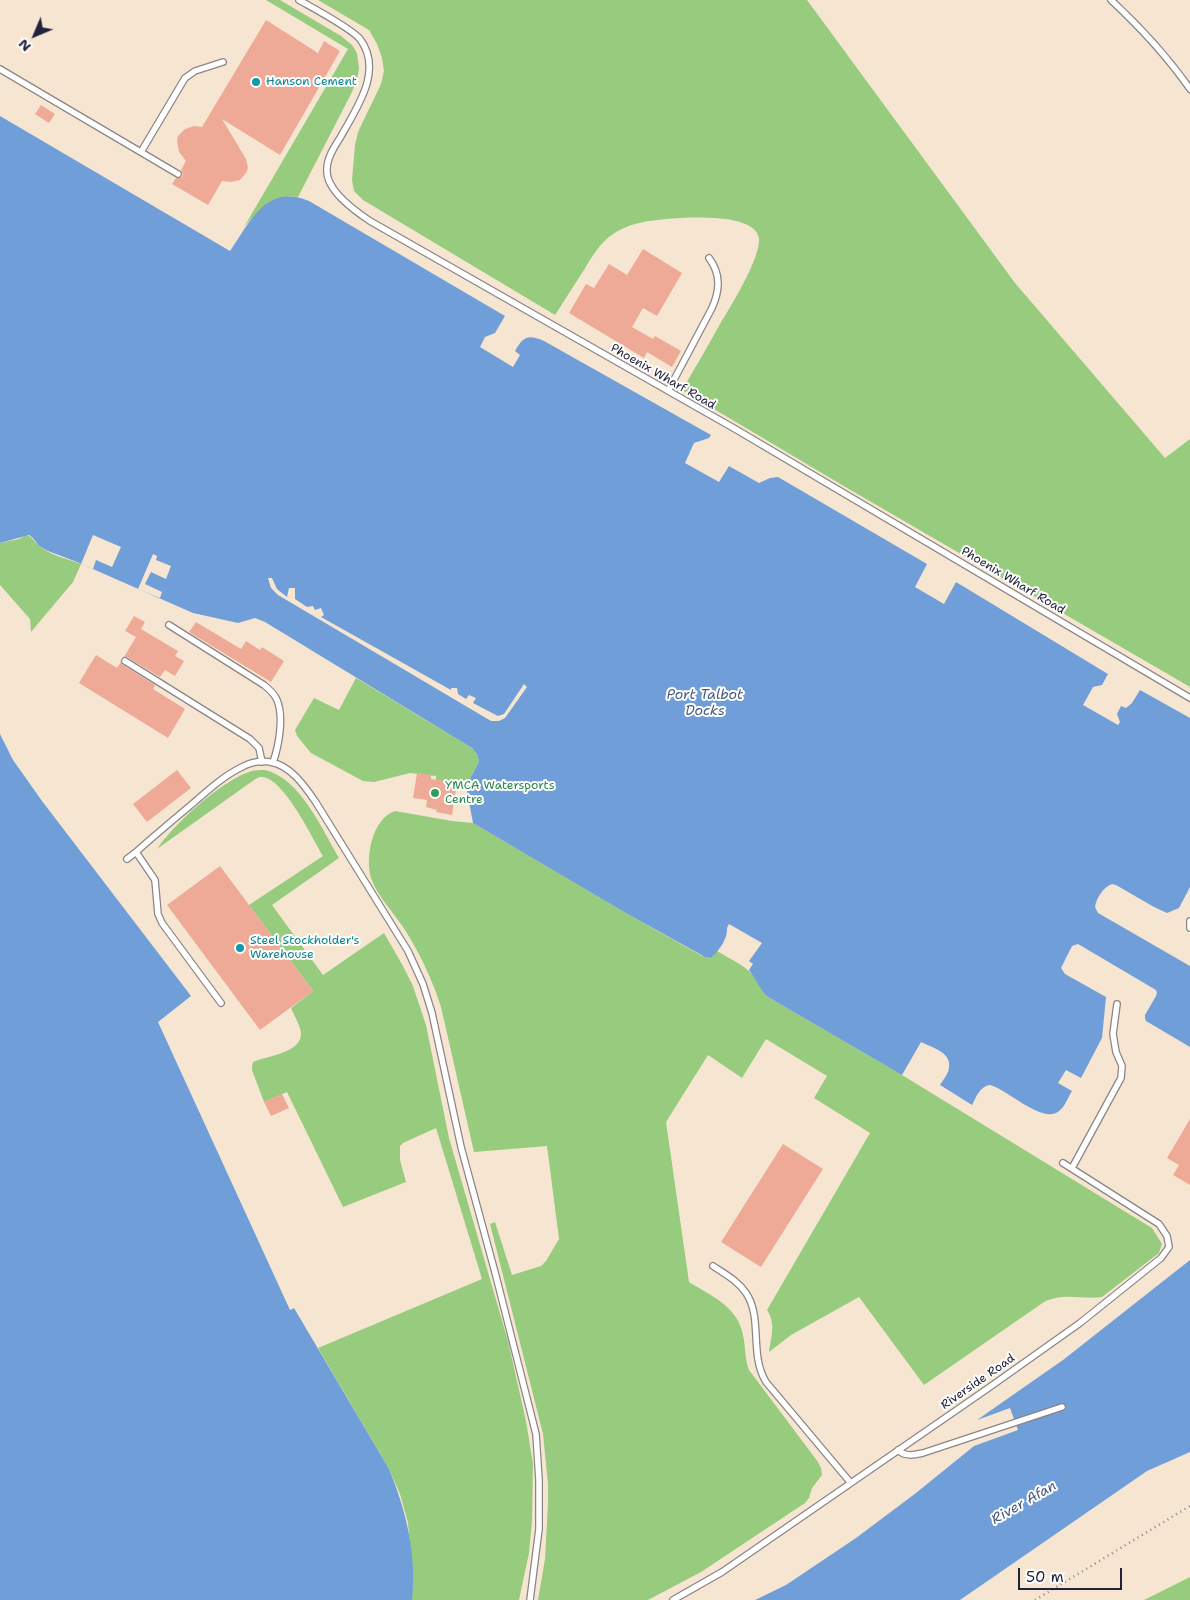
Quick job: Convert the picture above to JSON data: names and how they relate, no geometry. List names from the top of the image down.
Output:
{
  "streets": {
    "lane": ["Phoenix Wharf Road", "Riverside Road"]
  },
  "water": ["Port Talbot Docks", "River Afan"],
  "places": ["Hanson Cement", "YMCA Watersports Centre", "Steel Stockholder's Warehouse"],
  "scale_bar": "50 m",
  "north": "bottom left"
}
